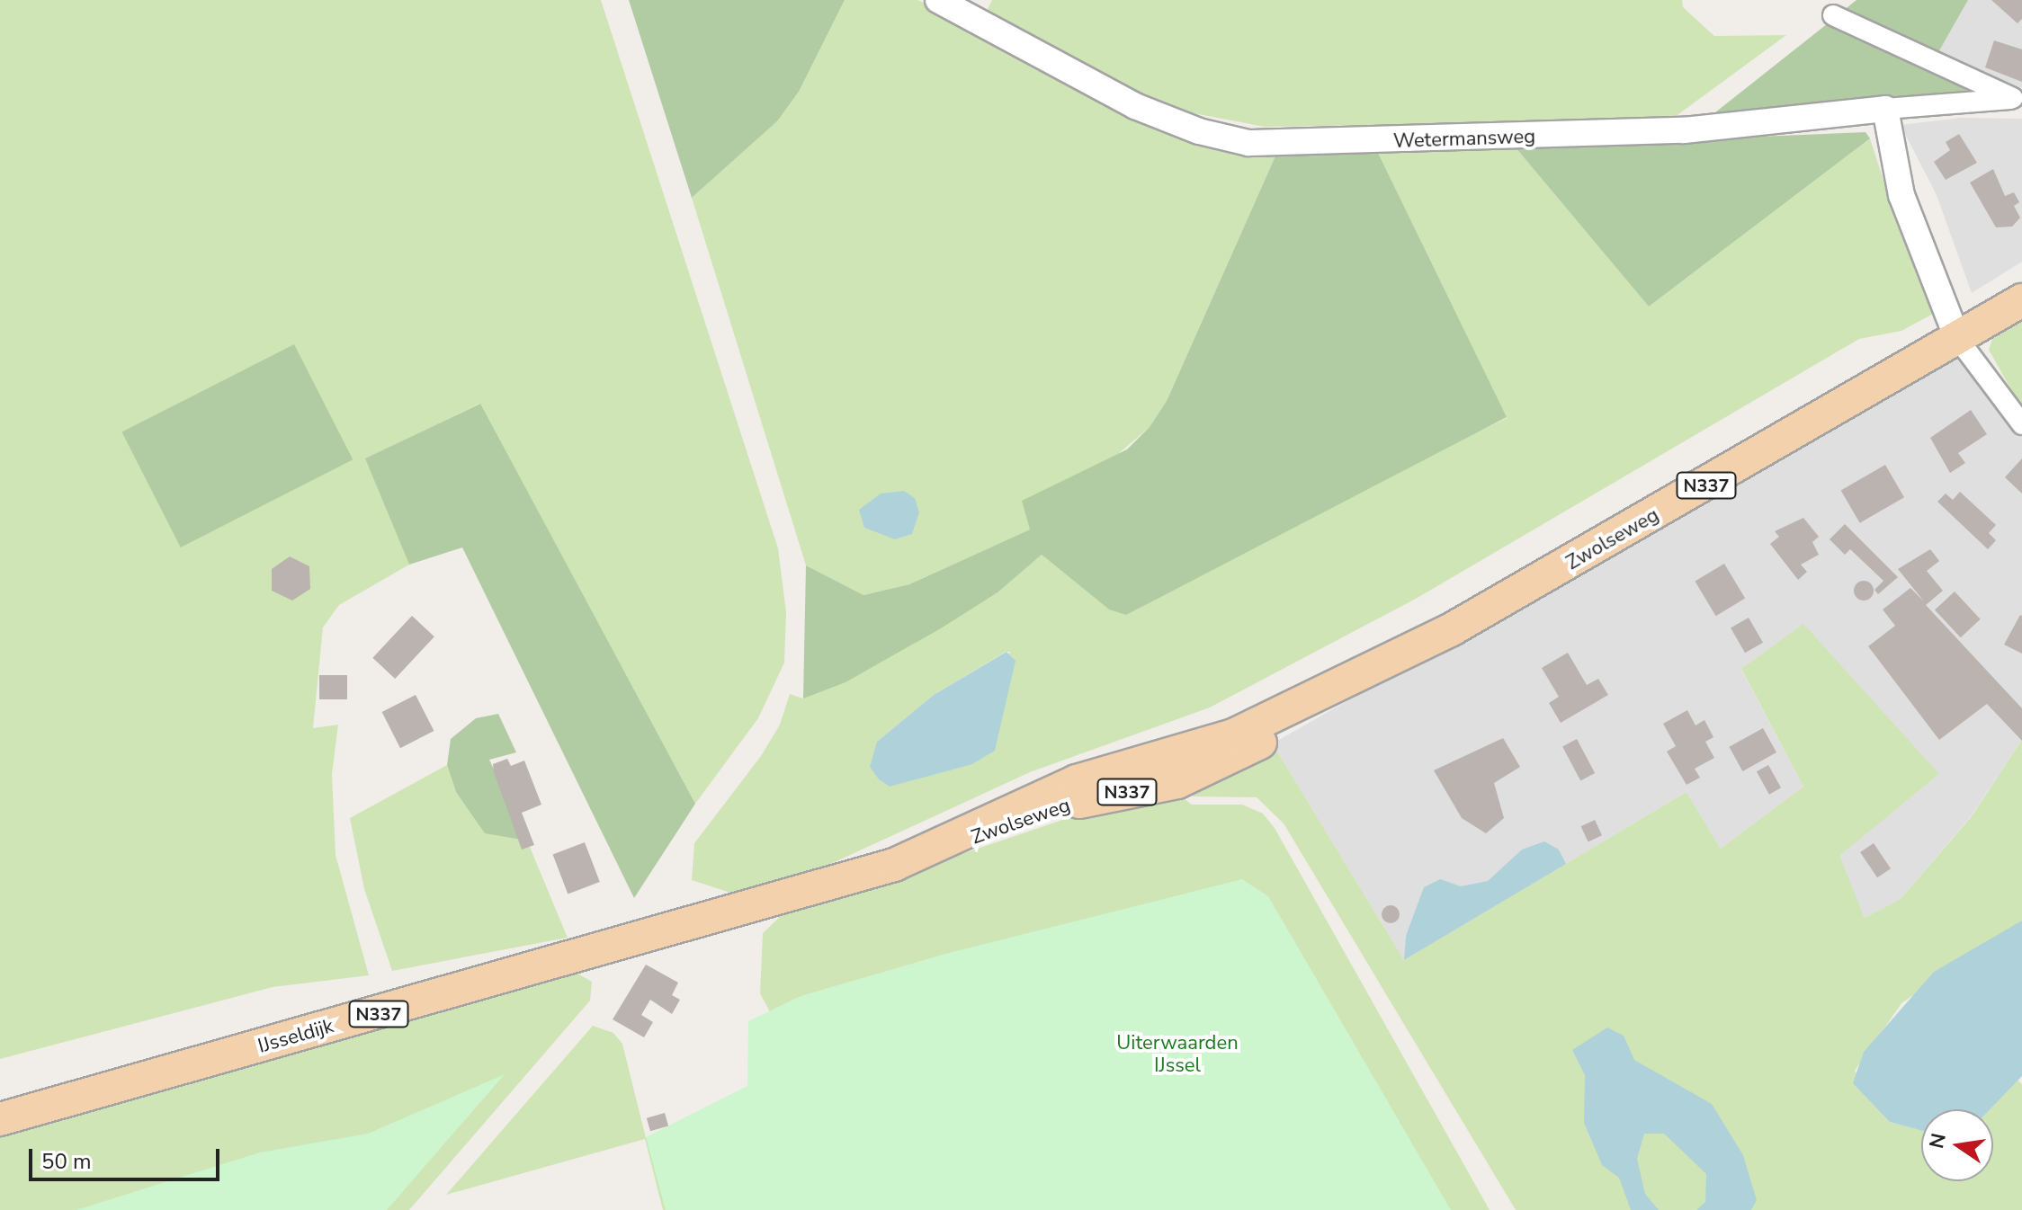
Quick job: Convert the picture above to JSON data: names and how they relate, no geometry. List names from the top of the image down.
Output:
{
  "streets": {
    "main road": ["N337", "Zwolseweg", "IJsseldijk"],
    "street": ["Wetermansweg"]
  },
  "crossings": [
    ["Zwolseweg", "IJsseldijk"]
  ],
  "parks": ["Uiterwaarden IJssel"],
  "scale_bar": "50 m",
  "north": "left"
}
